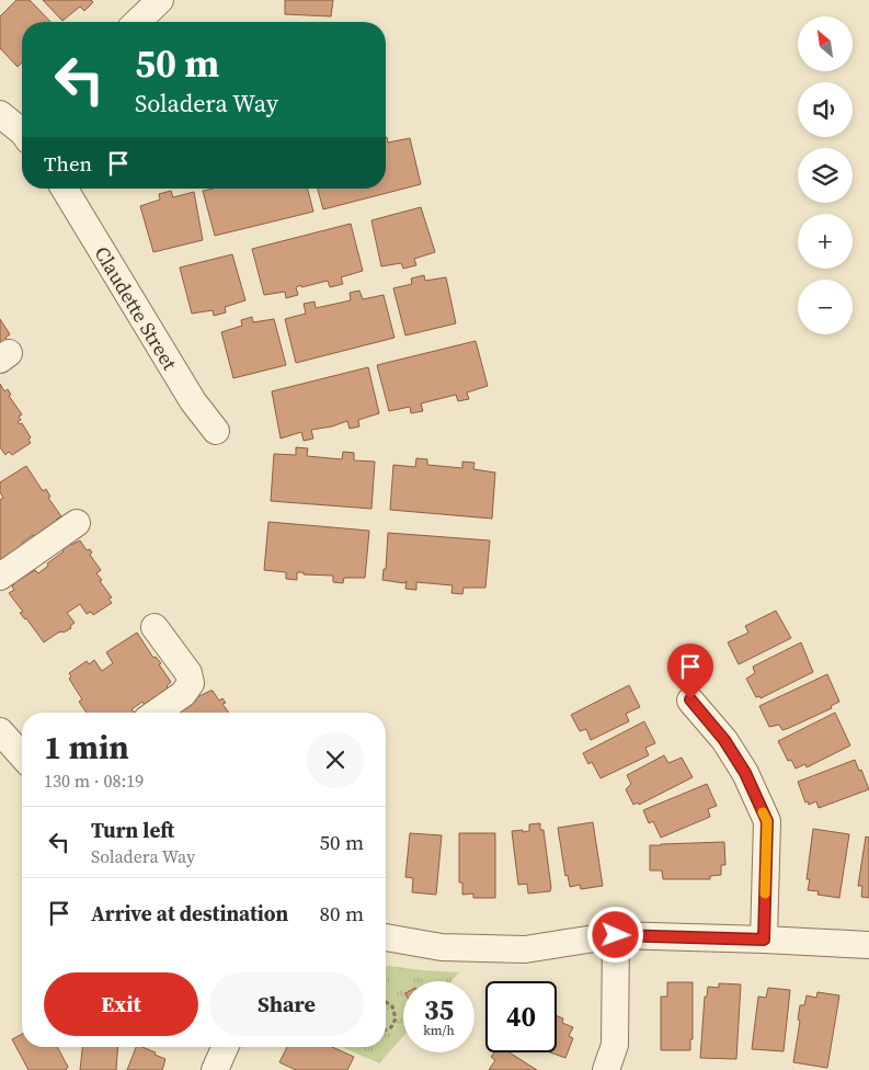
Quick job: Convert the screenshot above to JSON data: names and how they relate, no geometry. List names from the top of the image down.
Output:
{
  "streets": {
    "street": ["Claudette Street"]
  },
  "north": "top left",
  "page": {
    "map_buttons": ["+", "−"],
    "turn": ["50 m", "Soladera Way"],
    "then": "Then",
    "heading": ["1 min", "130 m · 08:19"],
    "list": [
      {
        "name": "Turn left",
        "note": "Soladera Way",
        "value": "50 m"
      },
      {
        "name": "Arrive at destination",
        "value": "80 m"
      }
    ],
    "buttons": ["Exit", "Share"],
    "speed": "35 km/h",
    "limit": "40"
  }
}
